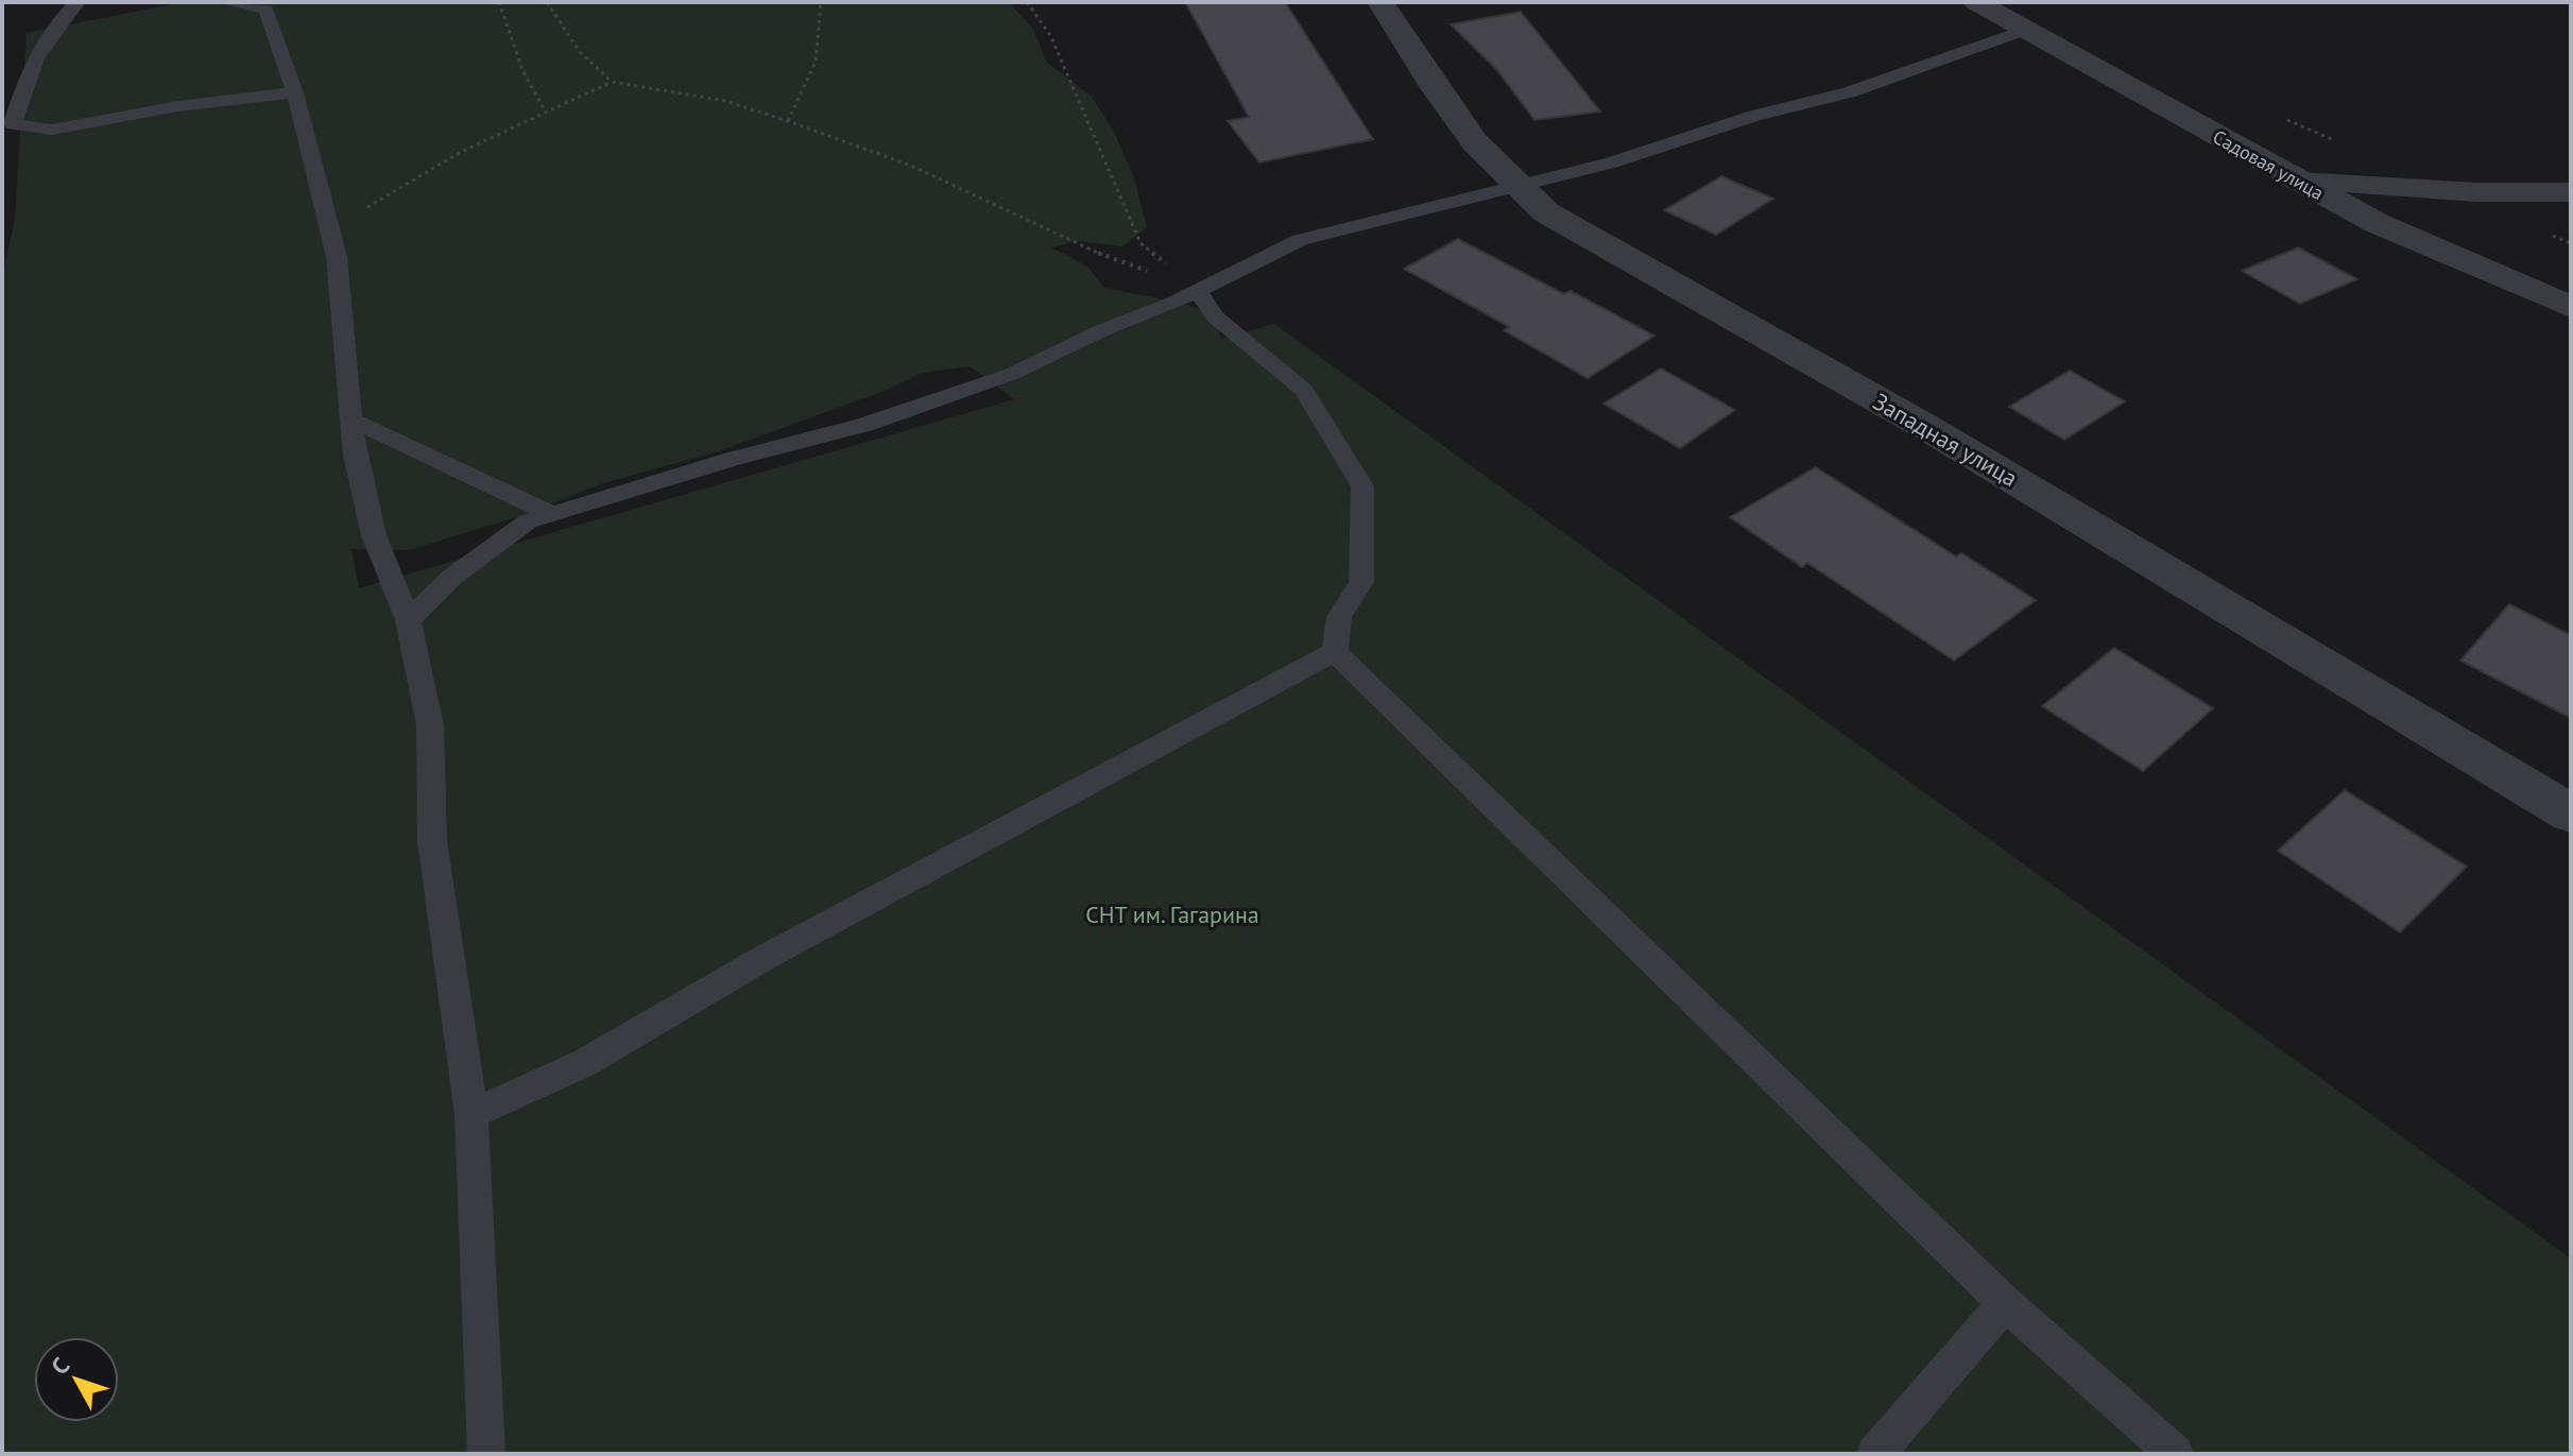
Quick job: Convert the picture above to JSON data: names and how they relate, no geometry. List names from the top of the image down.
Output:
{
  "streets": {
    "street": ["Садовая улица", "Западная улица"]
  },
  "parks": ["СНТ им. Гагарина"],
  "north": "top left"
}
